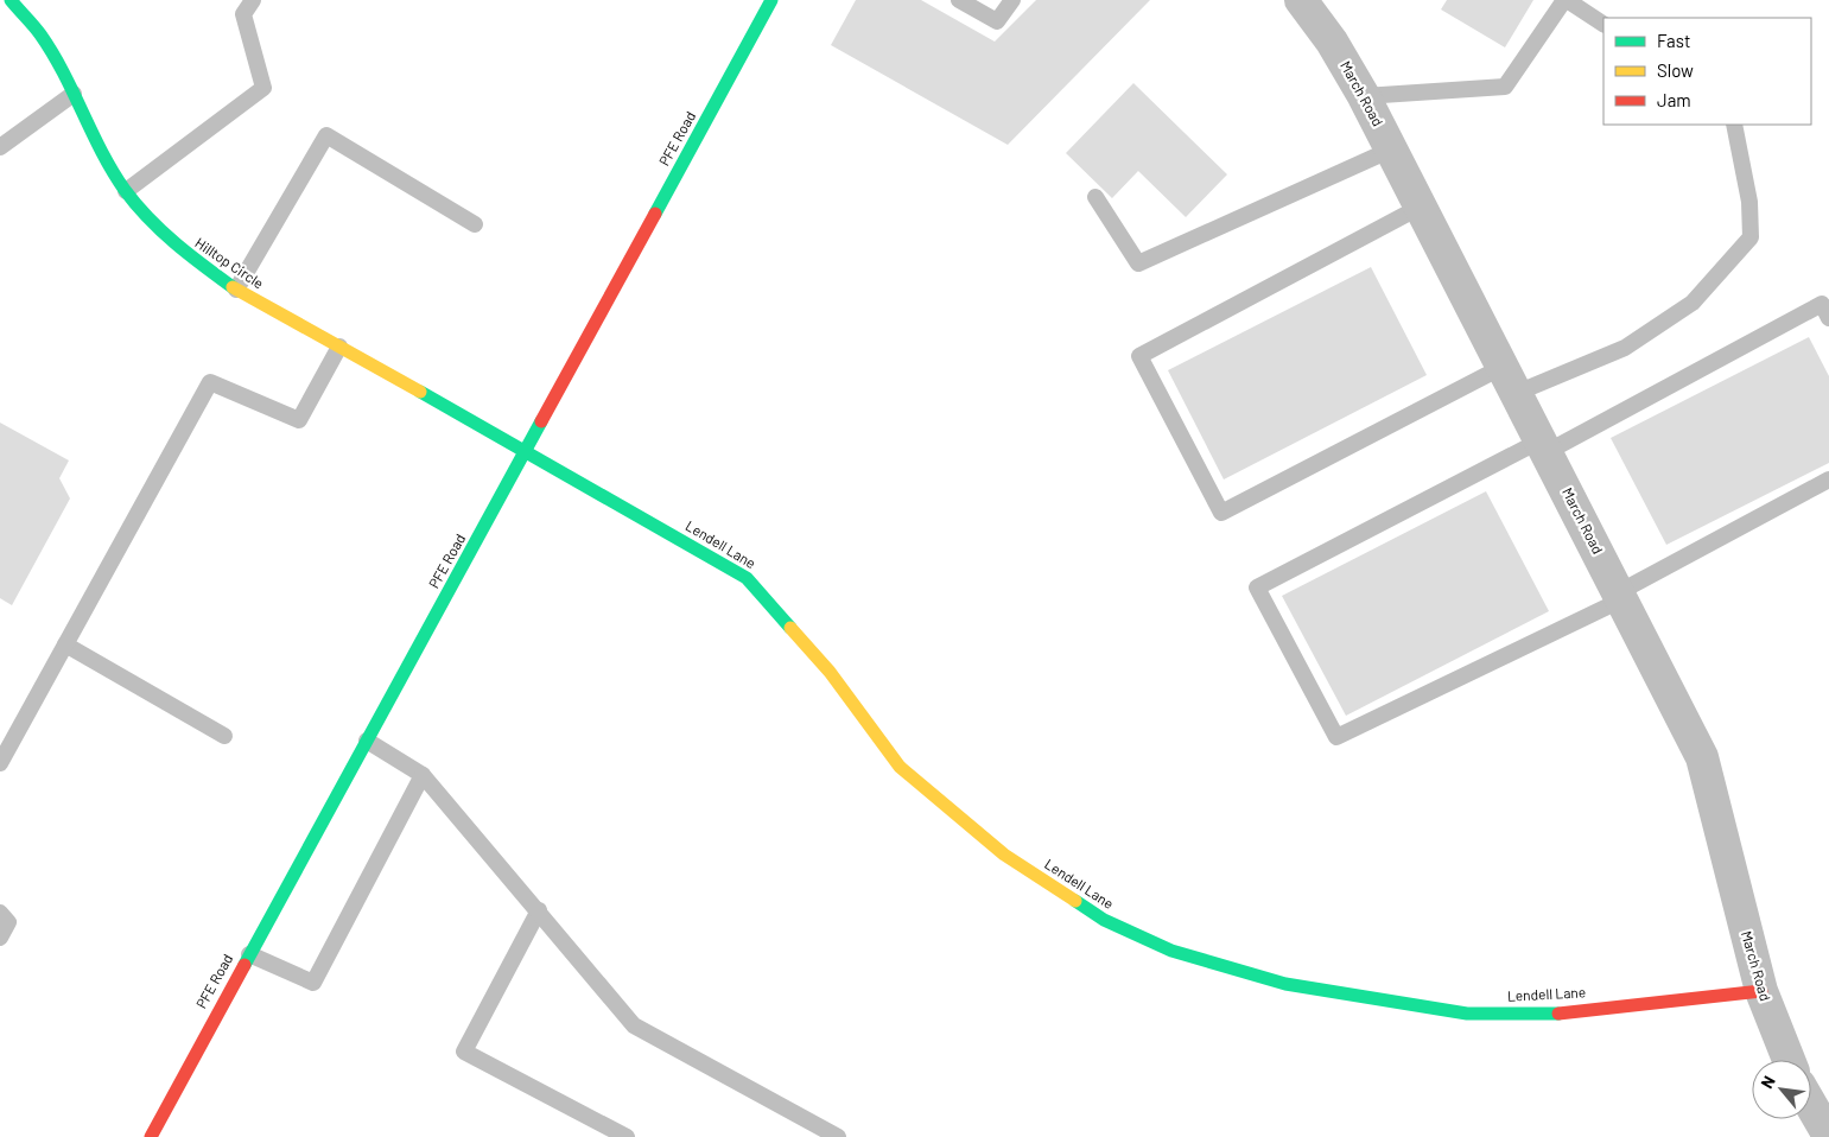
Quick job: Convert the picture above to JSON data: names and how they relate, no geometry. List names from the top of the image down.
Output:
{
  "streets": {
    "street": [
      "March Road",
      "PFE Road",
      "Hilltop Circle",
      "Lendell Lane"
    ]
  },
  "crossings": [
    ["March Road", "Lendell Lane"],
    ["PFE Road", "Hilltop Circle"],
    ["PFE Road", "Lendell Lane"],
    ["Hilltop Circle", "Lendell Lane"]
  ],
  "legend": ["Fast", "Slow", "Jam"],
  "north": "top left"
}
